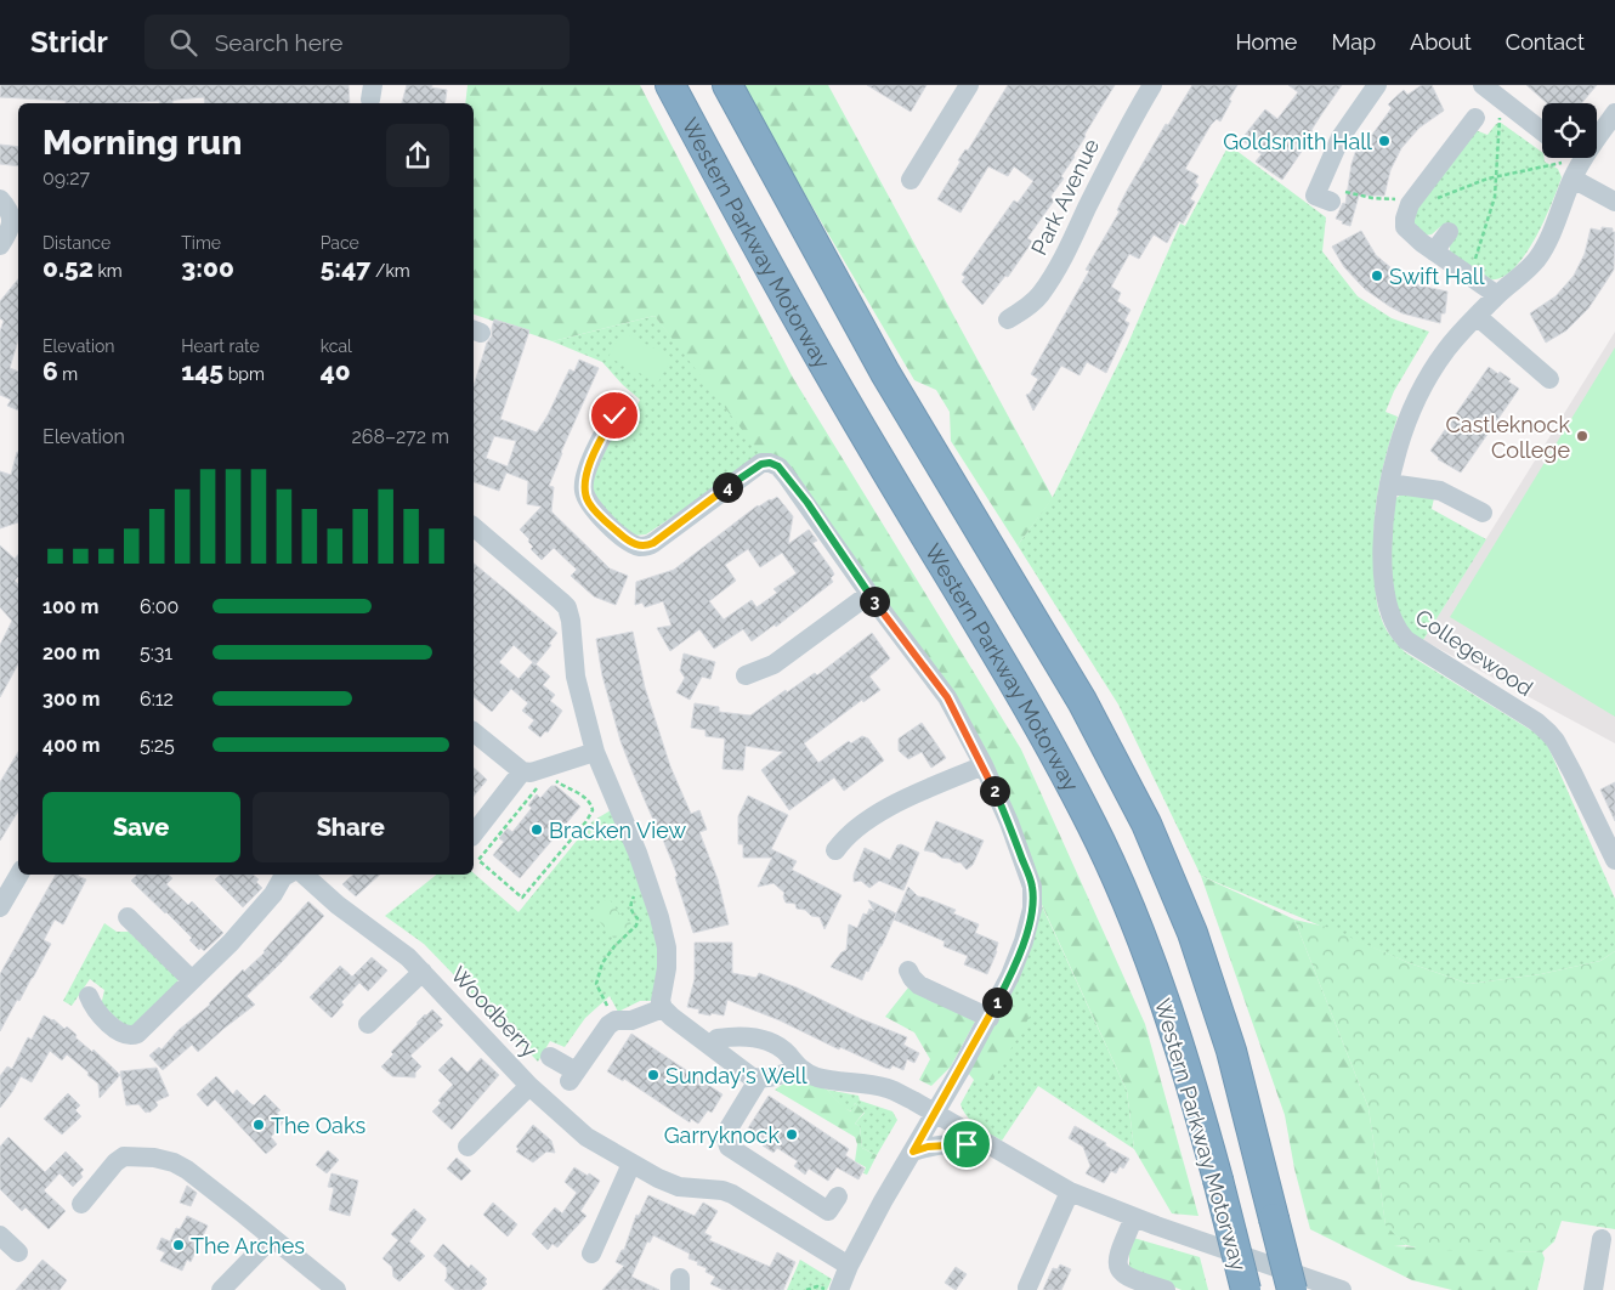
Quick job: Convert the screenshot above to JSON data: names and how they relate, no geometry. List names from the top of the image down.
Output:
{
  "streets": {
    "highway": ["Western Parkway Motorway"],
    "street": ["Park Avenue", "Collegewood", "Woodberry"]
  },
  "places": [
    "Goldsmith Hall",
    "Swift Hall",
    "Castleknock College",
    "Bracken View",
    "Sunday's Well",
    "The Oaks",
    "Garryknock",
    "The Arches"
  ],
  "page": {
    "header": "Stridr",
    "search": "Search here",
    "nav": [
      "Home",
      "Map",
      "About",
      "Contact"
    ],
    "heading": ["Morning run", "09:27"],
    "stats": [
      ["Distance", "0.52 km"],
      ["Time", "3:00"],
      ["Pace", "5:47 /km"],
      ["Elevation", "6 m"],
      ["Heart rate", "145 bpm"],
      ["kcal", "40"]
    ],
    "chart": ["Elevation", "268–272 m"],
    "pins": [
      "4",
      "3",
      "2",
      "1"
    ],
    "list": [
      {
        "name": "100 m",
        "note": "6:00"
      },
      {
        "name": "200 m",
        "note": "5:31"
      },
      {
        "name": "300 m",
        "note": "6:12"
      },
      {
        "name": "400 m",
        "note": "5:25"
      }
    ],
    "buttons": ["Save", "Share"]
  }
}
